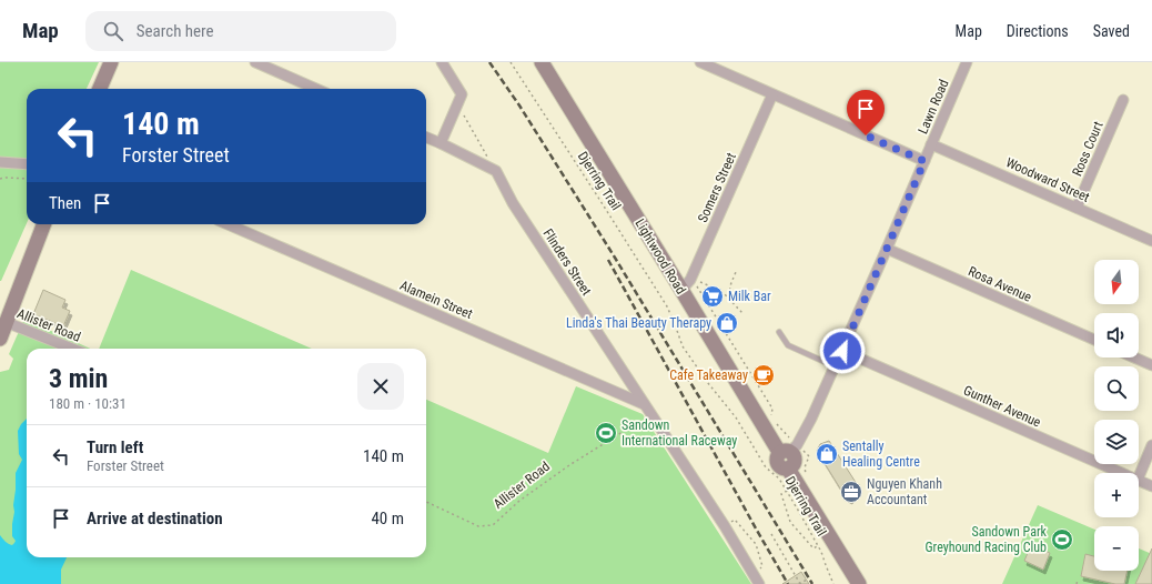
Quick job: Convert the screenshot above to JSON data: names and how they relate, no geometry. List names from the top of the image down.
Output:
{
  "streets": {
    "main road": ["Lightwood Road"],
    "street": [
      "Lawn Road",
      "Ross Court",
      "Woodward Street",
      "Somers Street",
      "Flinders Street",
      "Rosa Avenue",
      "Alamein Street",
      "Allister Road",
      "Gunther Avenue"
    ],
    "path": ["Djerring Trail"]
  },
  "crossings": [
    ["Lawn Road", "Woodward Street"],
    ["Lawn Road", "Lightwood Road"],
    ["Lawn Road", "Rosa Avenue"],
    ["Lawn Road", "Gunther Avenue"],
    ["Ross Court", "Woodward Street"],
    ["Somers Street", "Lightwood Road"],
    ["Flinders Street", "Alamein Street"]
  ],
  "places": {
    "supermarket": ["Milk Bar"],
    "shop": ["Linda's Thai Beauty Therapy", "Sentally Healing Centre"],
    "cafe": ["Cafe Takeaway"],
    "sports": ["Sandown International Raceway", "Sandown Park Greyhound Racing Club"],
    "office": ["Nguyen Khanh Accountant"]
  },
  "north": "bottom",
  "page": {
    "header": "Map",
    "search": "Search here",
    "nav": ["Map", "Directions", "Saved"],
    "turn": ["140 m", "Forster Street"],
    "then": "Then",
    "map_buttons": ["+", "−"],
    "heading": ["3 min", "180 m · 10:31"],
    "list": [
      {
        "name": "Turn left",
        "note": "Forster Street",
        "value": "140 m"
      },
      {
        "name": "Arrive at destination",
        "value": "40 m"
      }
    ]
  }
}
